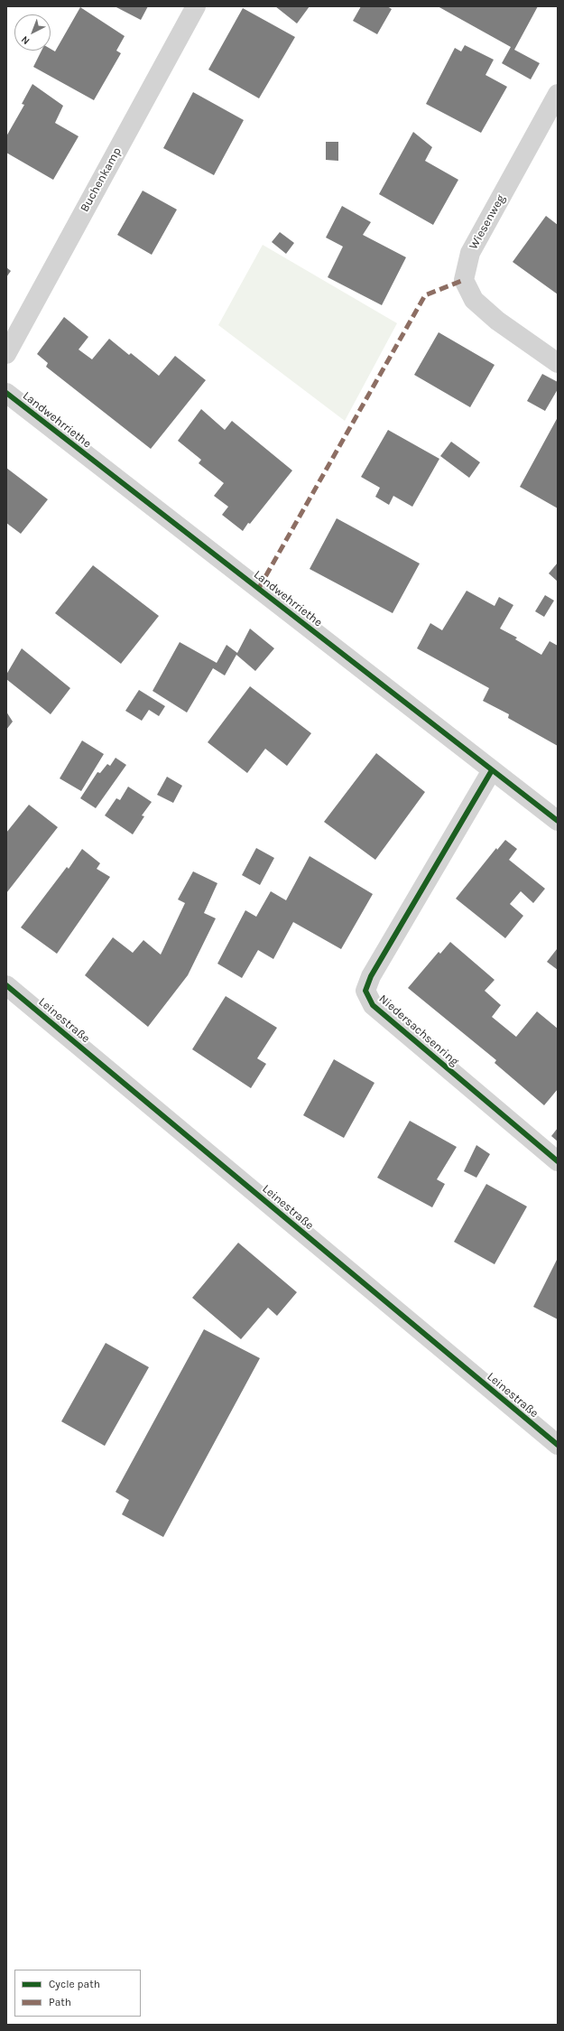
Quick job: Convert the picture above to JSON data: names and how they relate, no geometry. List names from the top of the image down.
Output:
{
  "streets": {
    "street": [
      "Buchenkamp",
      "Wiesenweg",
      "Landwehrriethe",
      "Leinestraße",
      "Niedersachsenring"
    ]
  },
  "crossings": [
    ["Landwehrriethe", "Niedersachsenring"]
  ],
  "legend": ["Cycle path", "Path"],
  "north": "bottom left"
}
